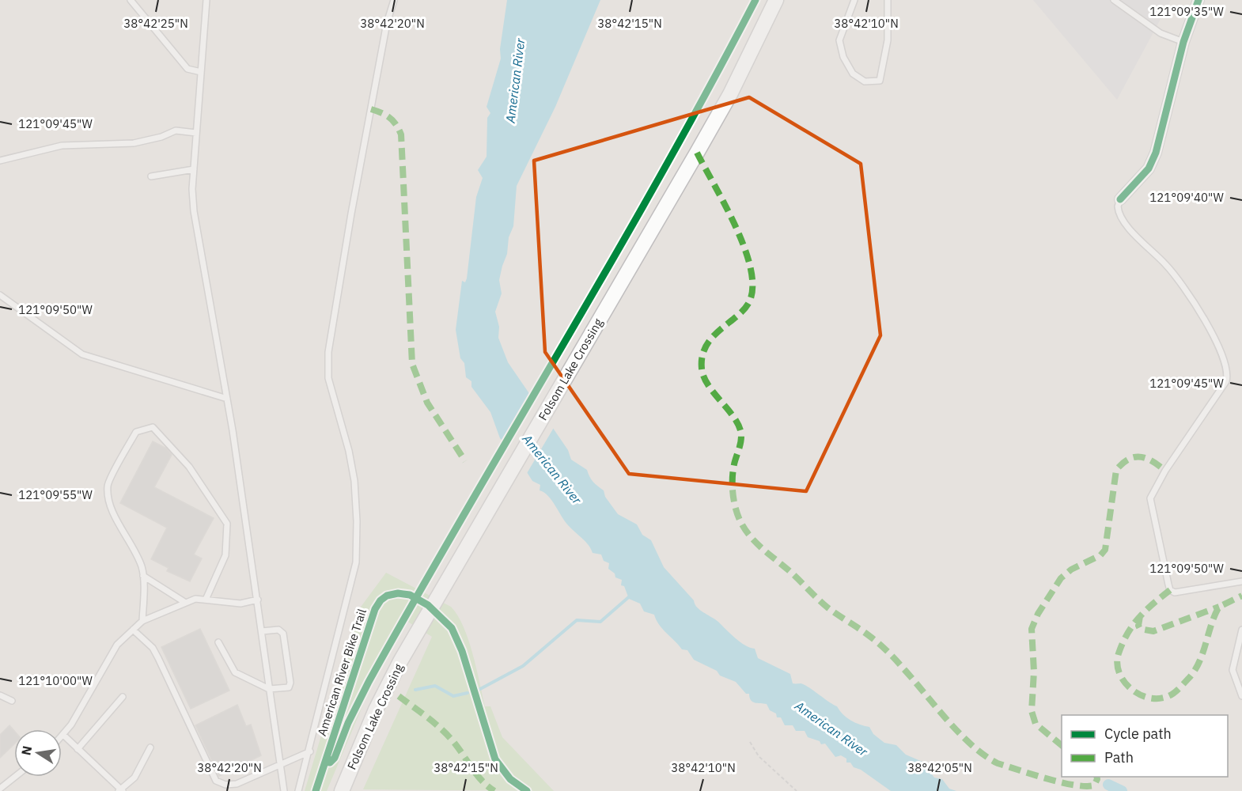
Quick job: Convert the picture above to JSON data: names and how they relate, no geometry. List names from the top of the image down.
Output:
{
  "streets": {
    "main road": ["Folsom Lake Crossing"],
    "cycle path": ["American River Bike Trail"]
  },
  "water": ["American River"],
  "legend": ["Cycle path", "Path"],
  "north": "left",
  "coordinates": [
    "121°09'35\"W",
    "38°42'25\"N",
    "38°42'20\"N",
    "38°42'15\"N",
    "38°42'10\"N",
    "121°09'45\"W",
    "121°09'40\"W",
    "121°09'50\"W",
    "121°09'55\"W",
    "121°10'00\"W",
    "38°42'05\"N"
  ]
}
